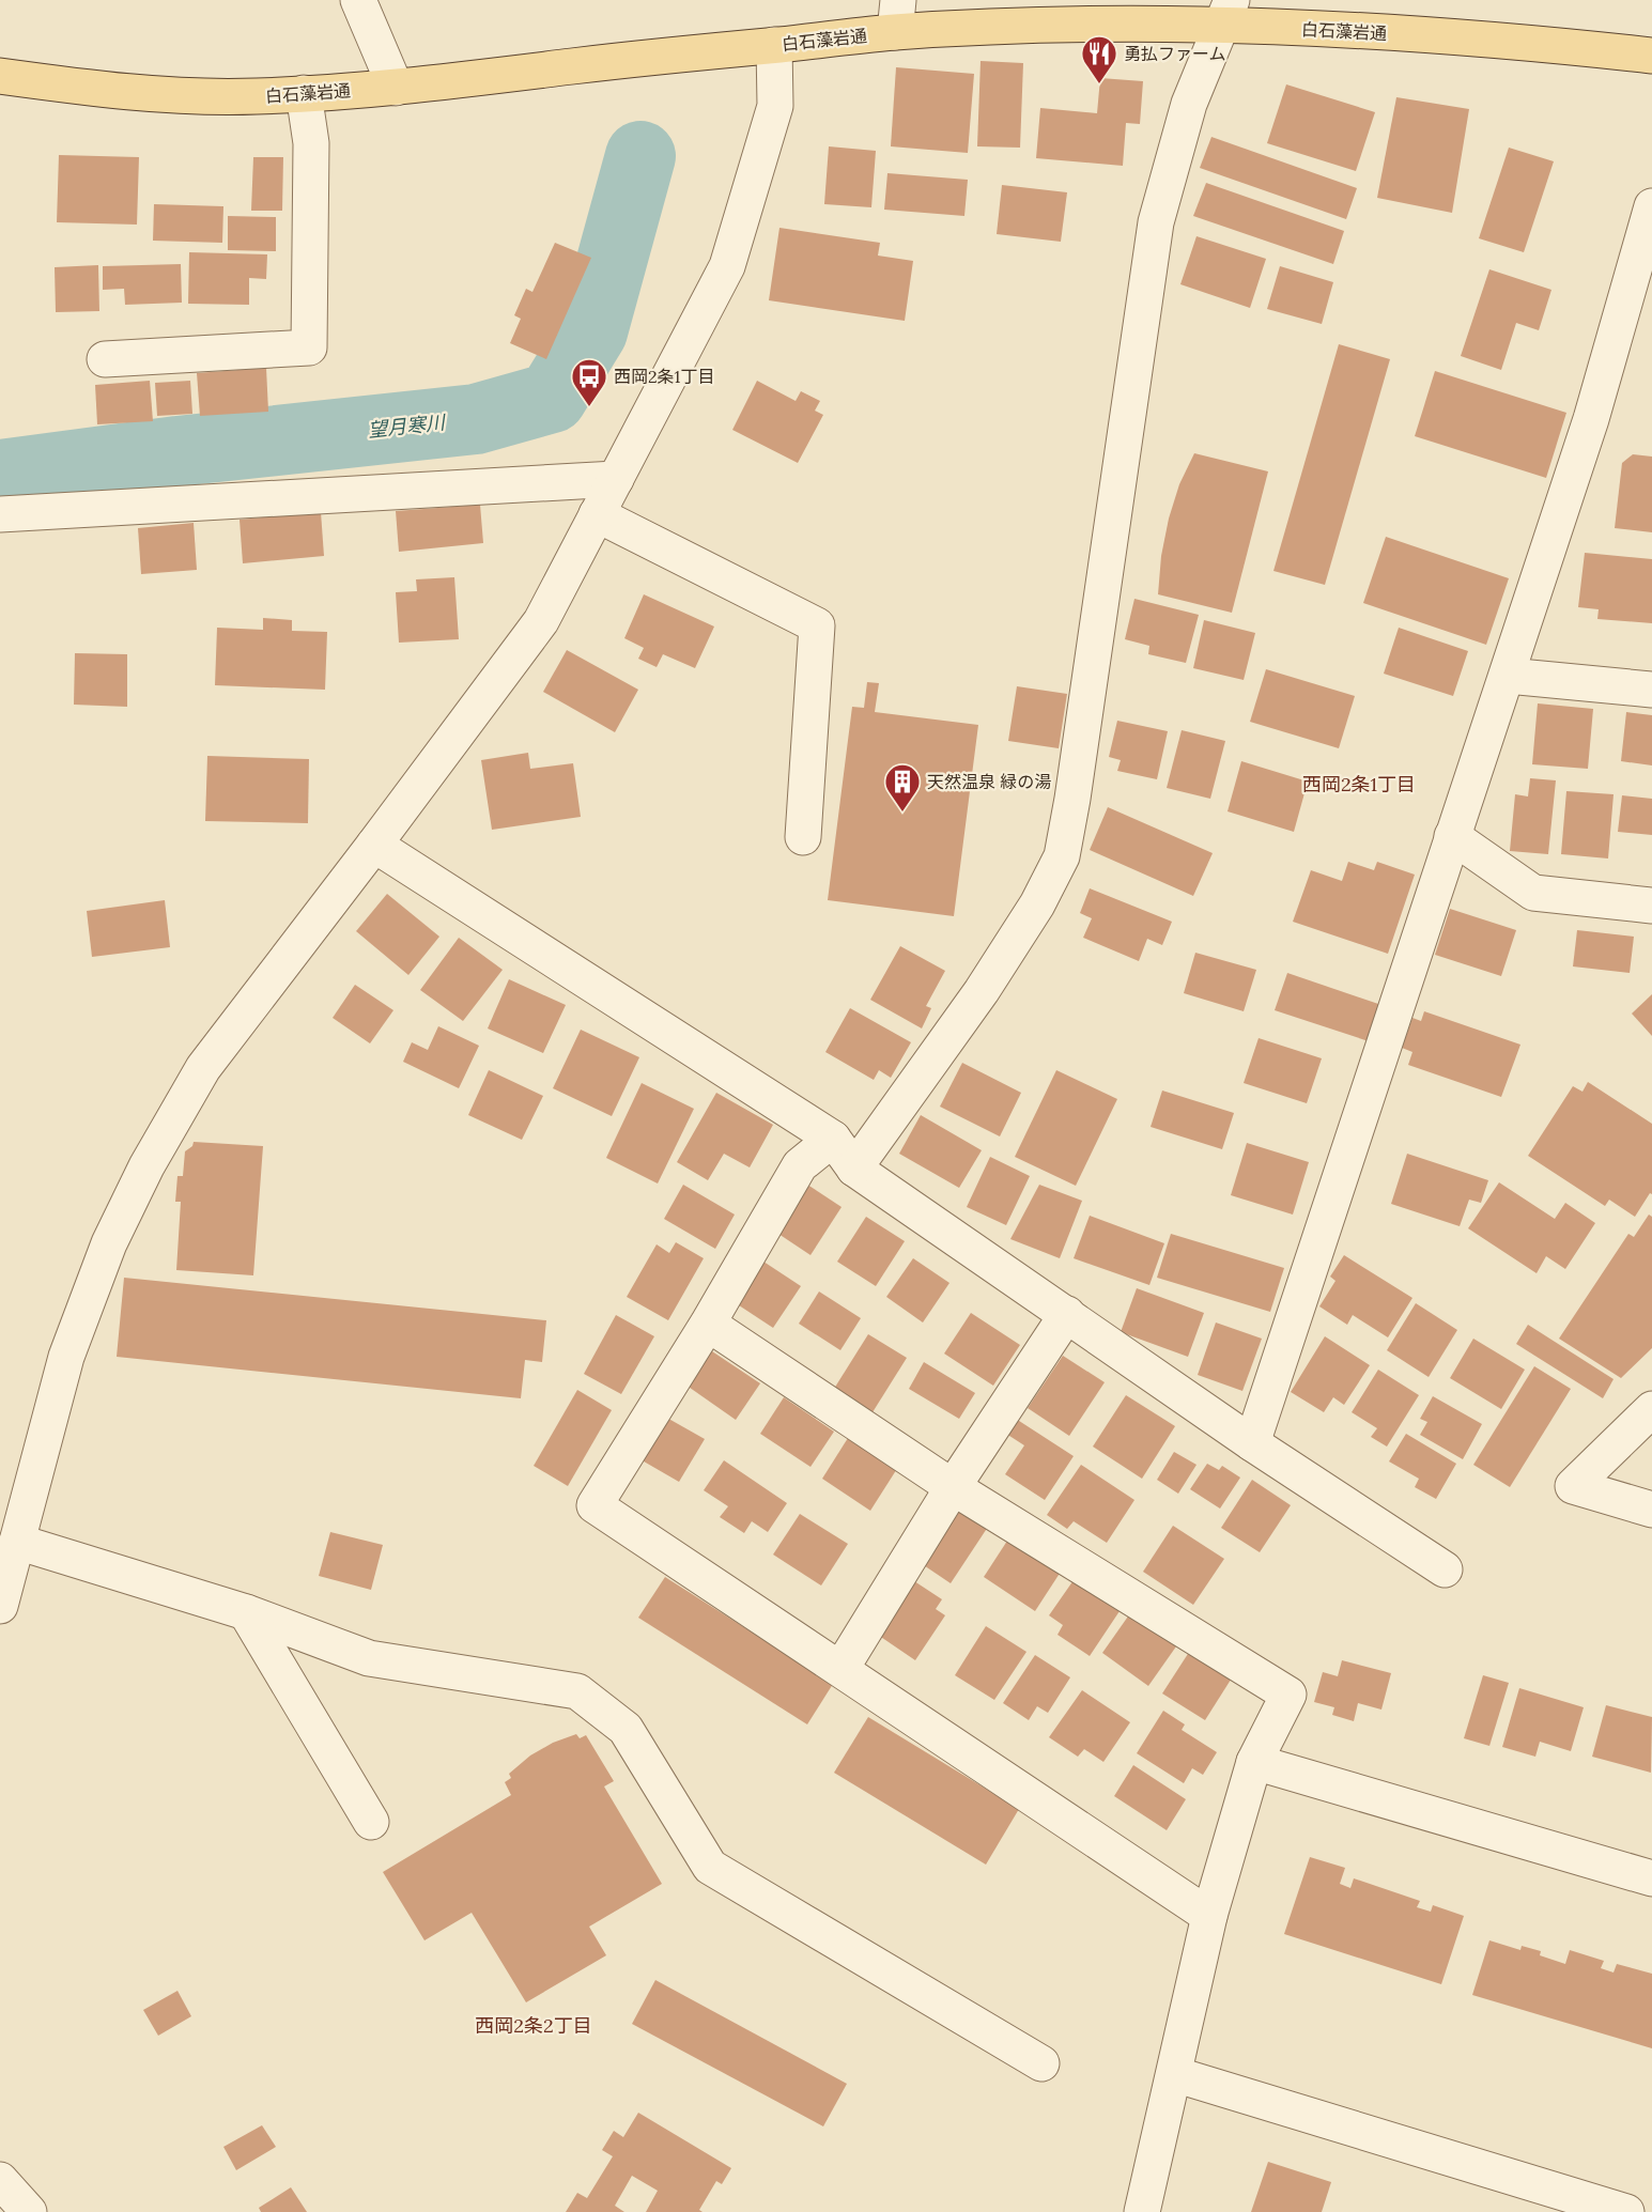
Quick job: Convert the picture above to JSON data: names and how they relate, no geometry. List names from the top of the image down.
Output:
{
  "streets": {
    "main road": ["白石藻岩通"]
  },
  "districts": ["西岡2条1丁目", "西岡2条2丁目"],
  "water": ["望月寒川"],
  "places": {
    "restaurant": ["勇払ファーム"],
    "bus stop": ["西岡2条1丁目"],
    "building": ["天然温泉 緑の湯"]
  }
}
